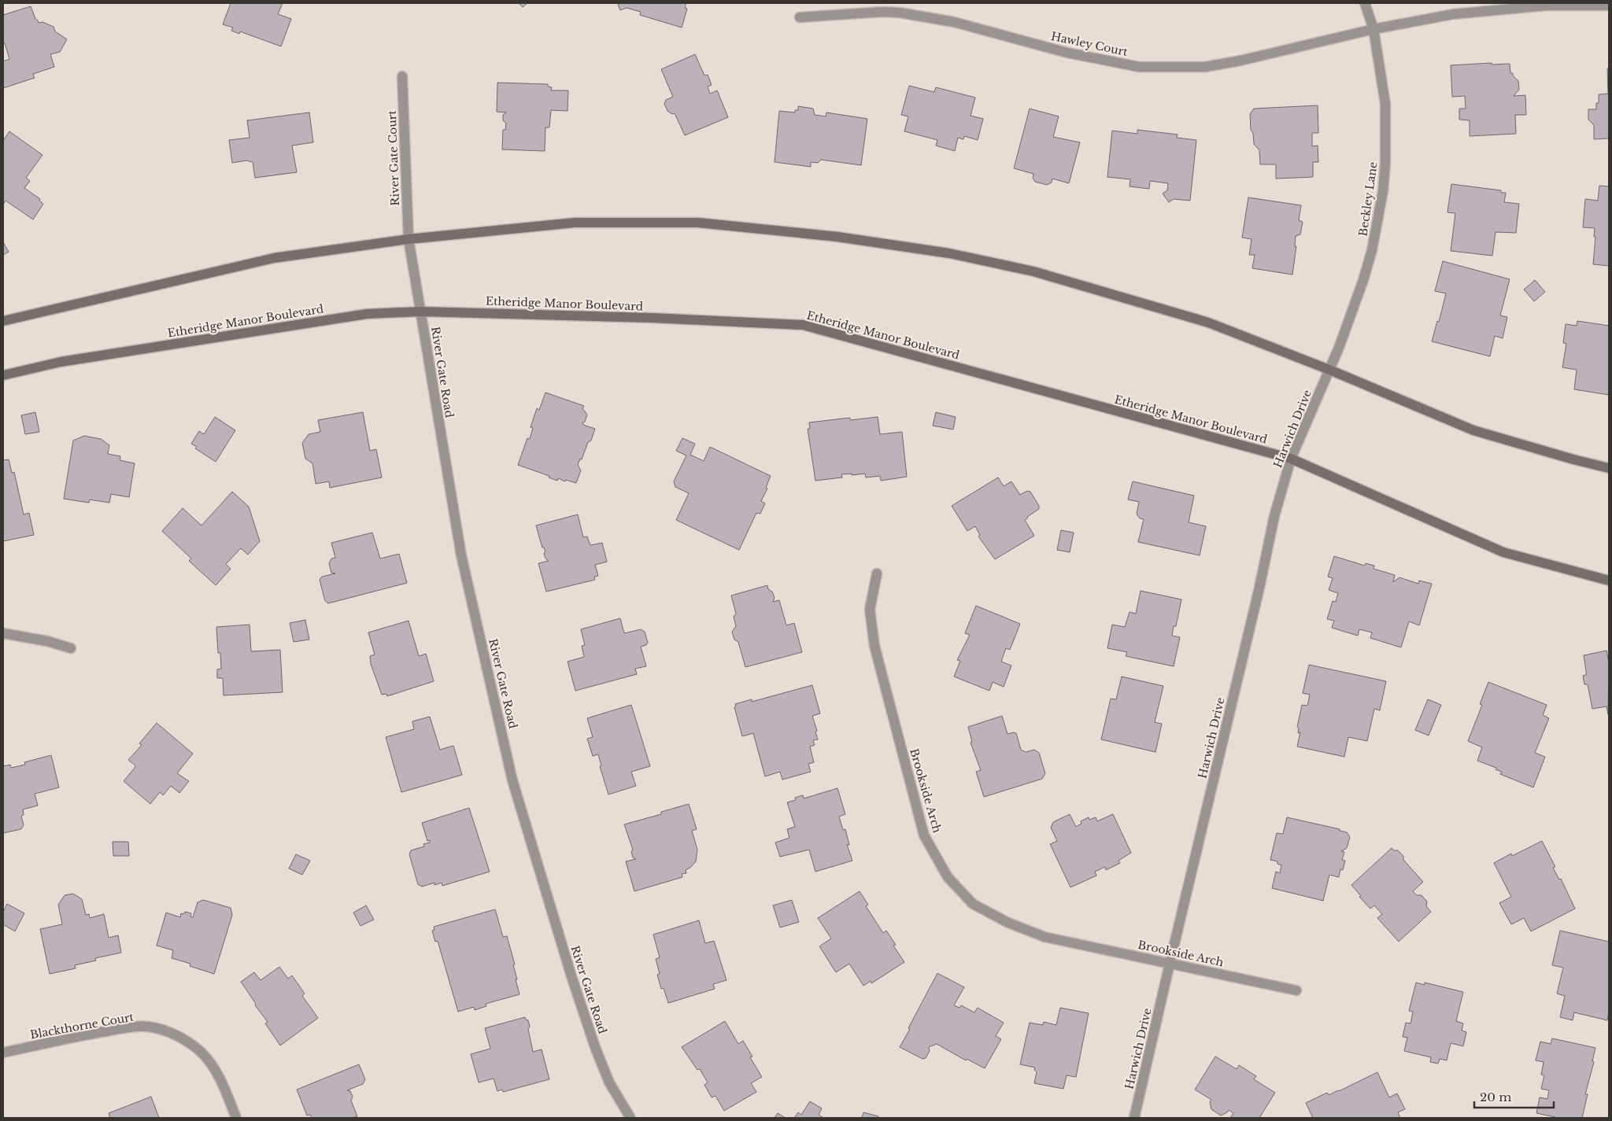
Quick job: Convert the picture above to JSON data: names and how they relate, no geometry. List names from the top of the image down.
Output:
{
  "streets": {
    "main road": ["Etheridge Manor Boulevard"],
    "street": [
      "Hawley Court",
      "River Gate Court",
      "Beckley Lane",
      "River Gate Road",
      "Harwich Drive",
      "Brookside Arch",
      "Blackthorne Court"
    ]
  },
  "crossings": [
    ["Hawley Court", "Beckley Lane"],
    ["River Gate Court", "River Gate Road"],
    ["Beckley Lane", "Harwich Drive"],
    ["Etheridge Manor Boulevard", "River Gate Road"],
    ["Etheridge Manor Boulevard", "Harwich Drive"],
    ["Harwich Drive", "Brookside Arch"]
  ],
  "scale_bar": "20 m"
}
